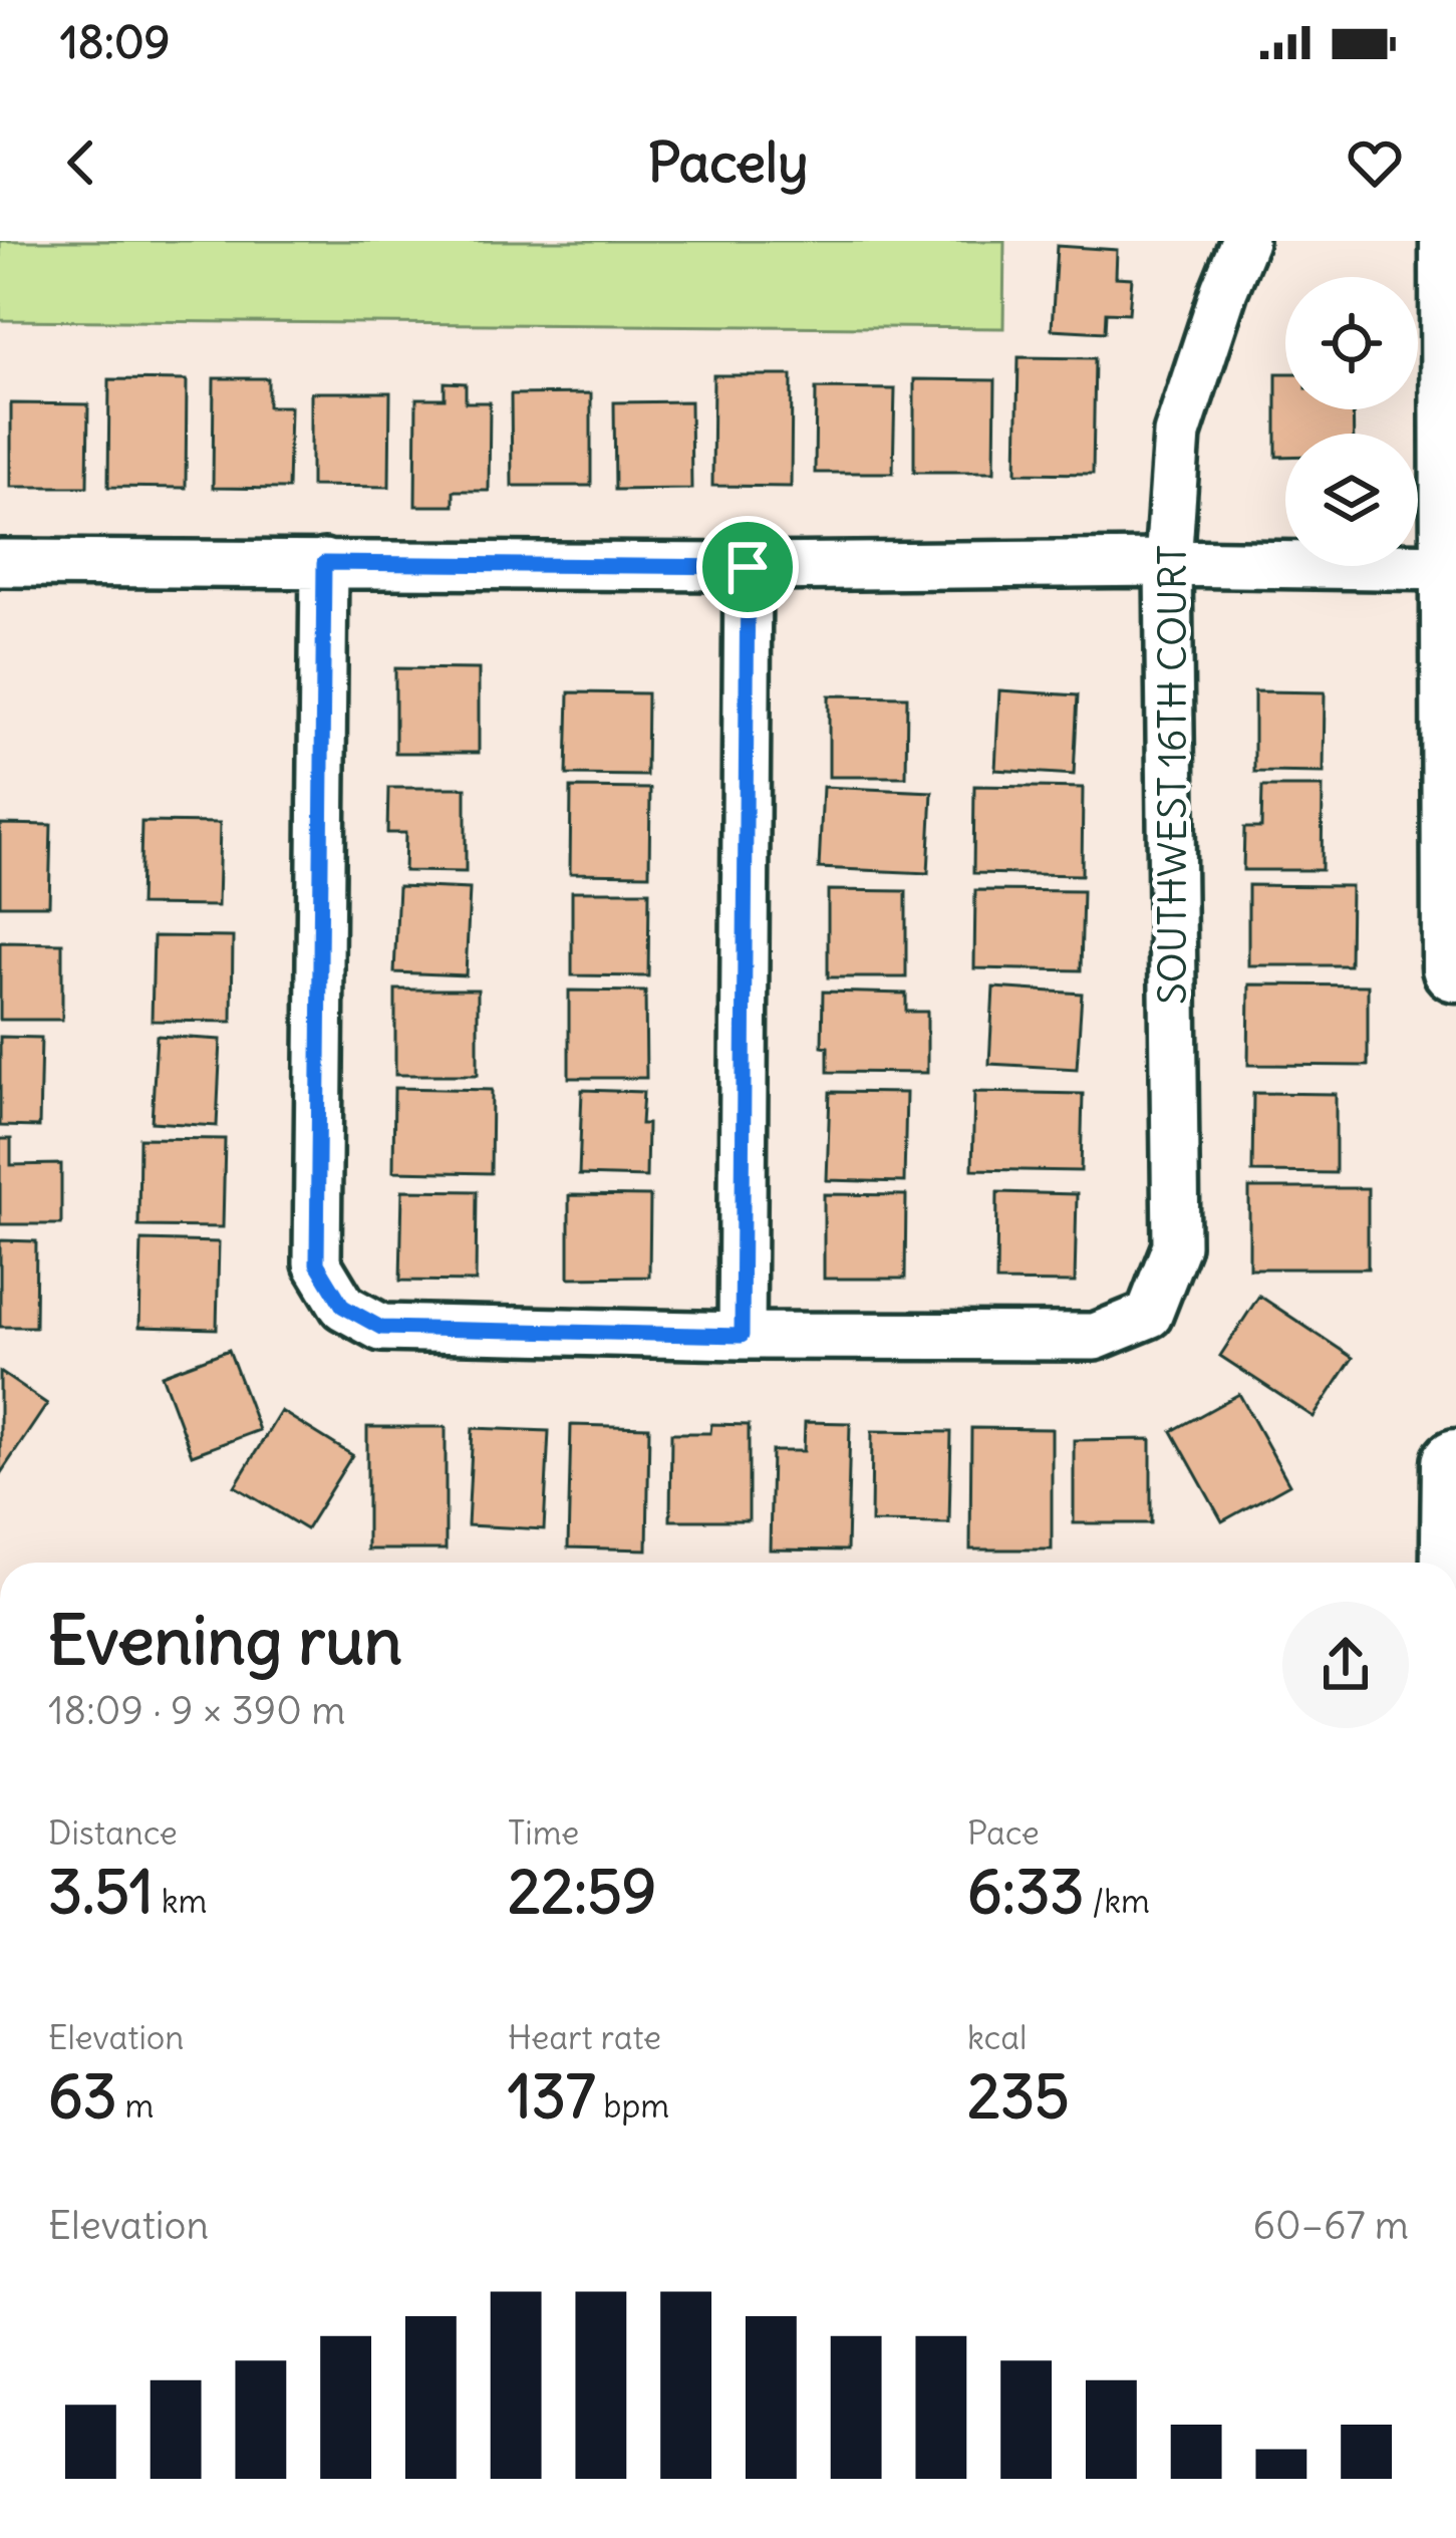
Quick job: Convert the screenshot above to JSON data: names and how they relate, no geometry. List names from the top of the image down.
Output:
{
  "streets": {
    "street": ["SOUTHWEST 16TH COURT"]
  },
  "page": {
    "status": "18:09",
    "header": "Pacely",
    "heading": ["Evening run", "18:09 · 9 × 390 m"],
    "stats": [
      ["Distance", "3.51 km"],
      ["Time", "22:59"],
      ["Pace", "6:33 /km"],
      ["Elevation", "63 m"],
      ["Heart rate", "137 bpm"],
      ["kcal", "235"]
    ],
    "chart": ["Elevation", "60–67 m"]
  }
}
